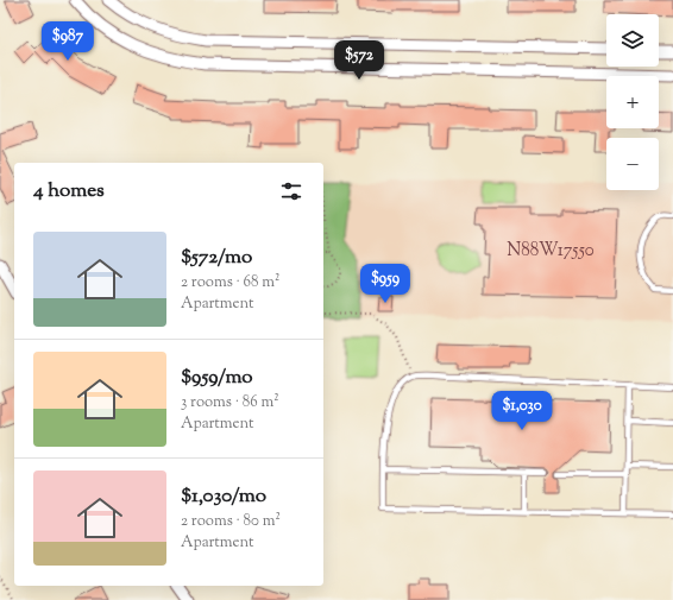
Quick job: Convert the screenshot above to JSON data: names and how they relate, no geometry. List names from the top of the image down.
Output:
{
  "house_numbers": ["N88W17550"],
  "page": {
    "map_buttons": ["+", "−"],
    "price": [
      "$987",
      "$572",
      "$959",
      "$1,030"
    ],
    "heading": "4 homes",
    "list": [
      {
        "name": "$572/mo",
        "note": "2 rooms · 68 m² · Apartment"
      },
      {
        "name": "$959/mo",
        "note": "3 rooms · 86 m² · Apartment"
      },
      {
        "name": "$1,030/mo",
        "note": "2 rooms · 80 m² · Apartment"
      }
    ]
  }
}
